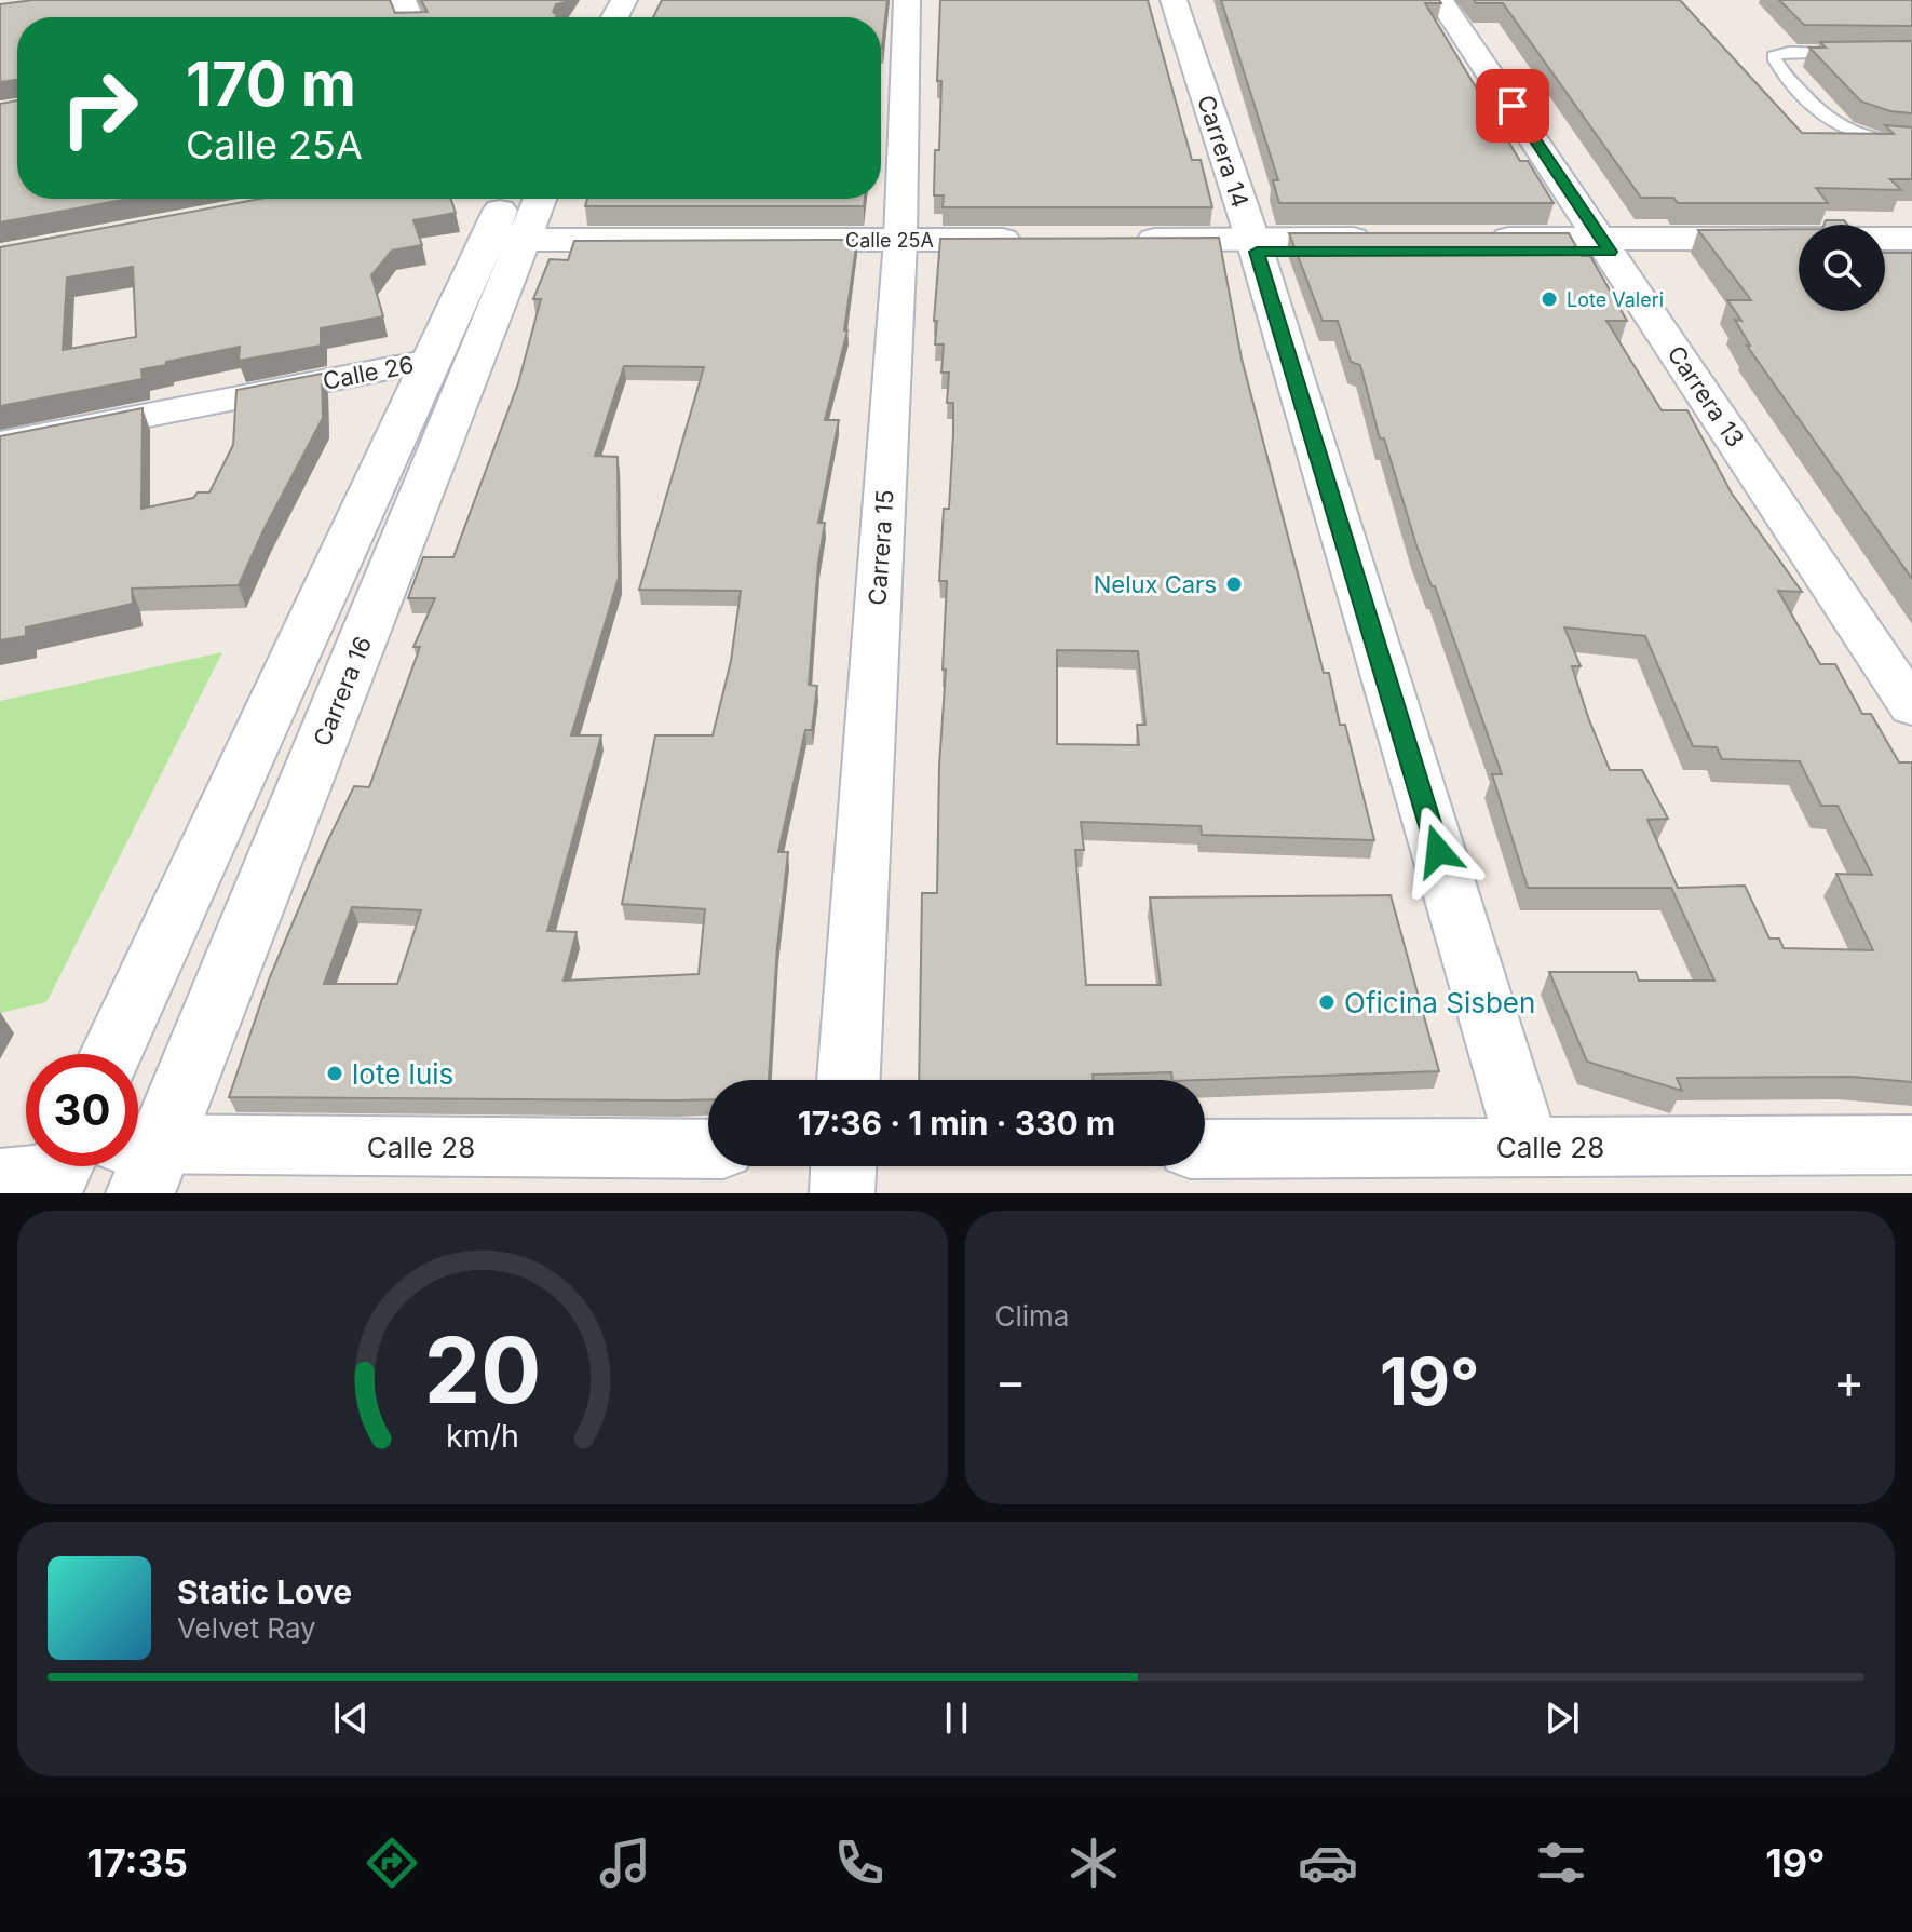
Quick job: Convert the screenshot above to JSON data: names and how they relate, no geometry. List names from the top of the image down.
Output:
{
  "streets": {
    "street": [
      "Carrera 14",
      "Calle 25A",
      "Calle 26",
      "Carrera 13",
      "Carrera 15",
      "Carrera 16",
      "Calle 28"
    ]
  },
  "crossings": [
    ["Carrera 14", "Calle 28"],
    ["Calle 25A", "Carrera 15"],
    ["Calle 25A", "Carrera 16"],
    ["Calle 26", "Carrera 16"],
    ["Carrera 16", "Calle 28"]
  ],
  "places": [
    "Lote Valeri",
    "Nelux Cars",
    "Oficina Sisben",
    "lote luis"
  ],
  "page": {
    "turn": ["170 m", "Calle 25A"],
    "limit": "30",
    "trip": "17:36 · 1 min · 330 m",
    "tile": "Clima",
    "heat": ["−", "19°", "+"],
    "song": ["Static Love", "Velvet Ray"],
    "tabs": ["17:35", "19°"],
    "gauge": ["20", "km/h"]
  }
}
